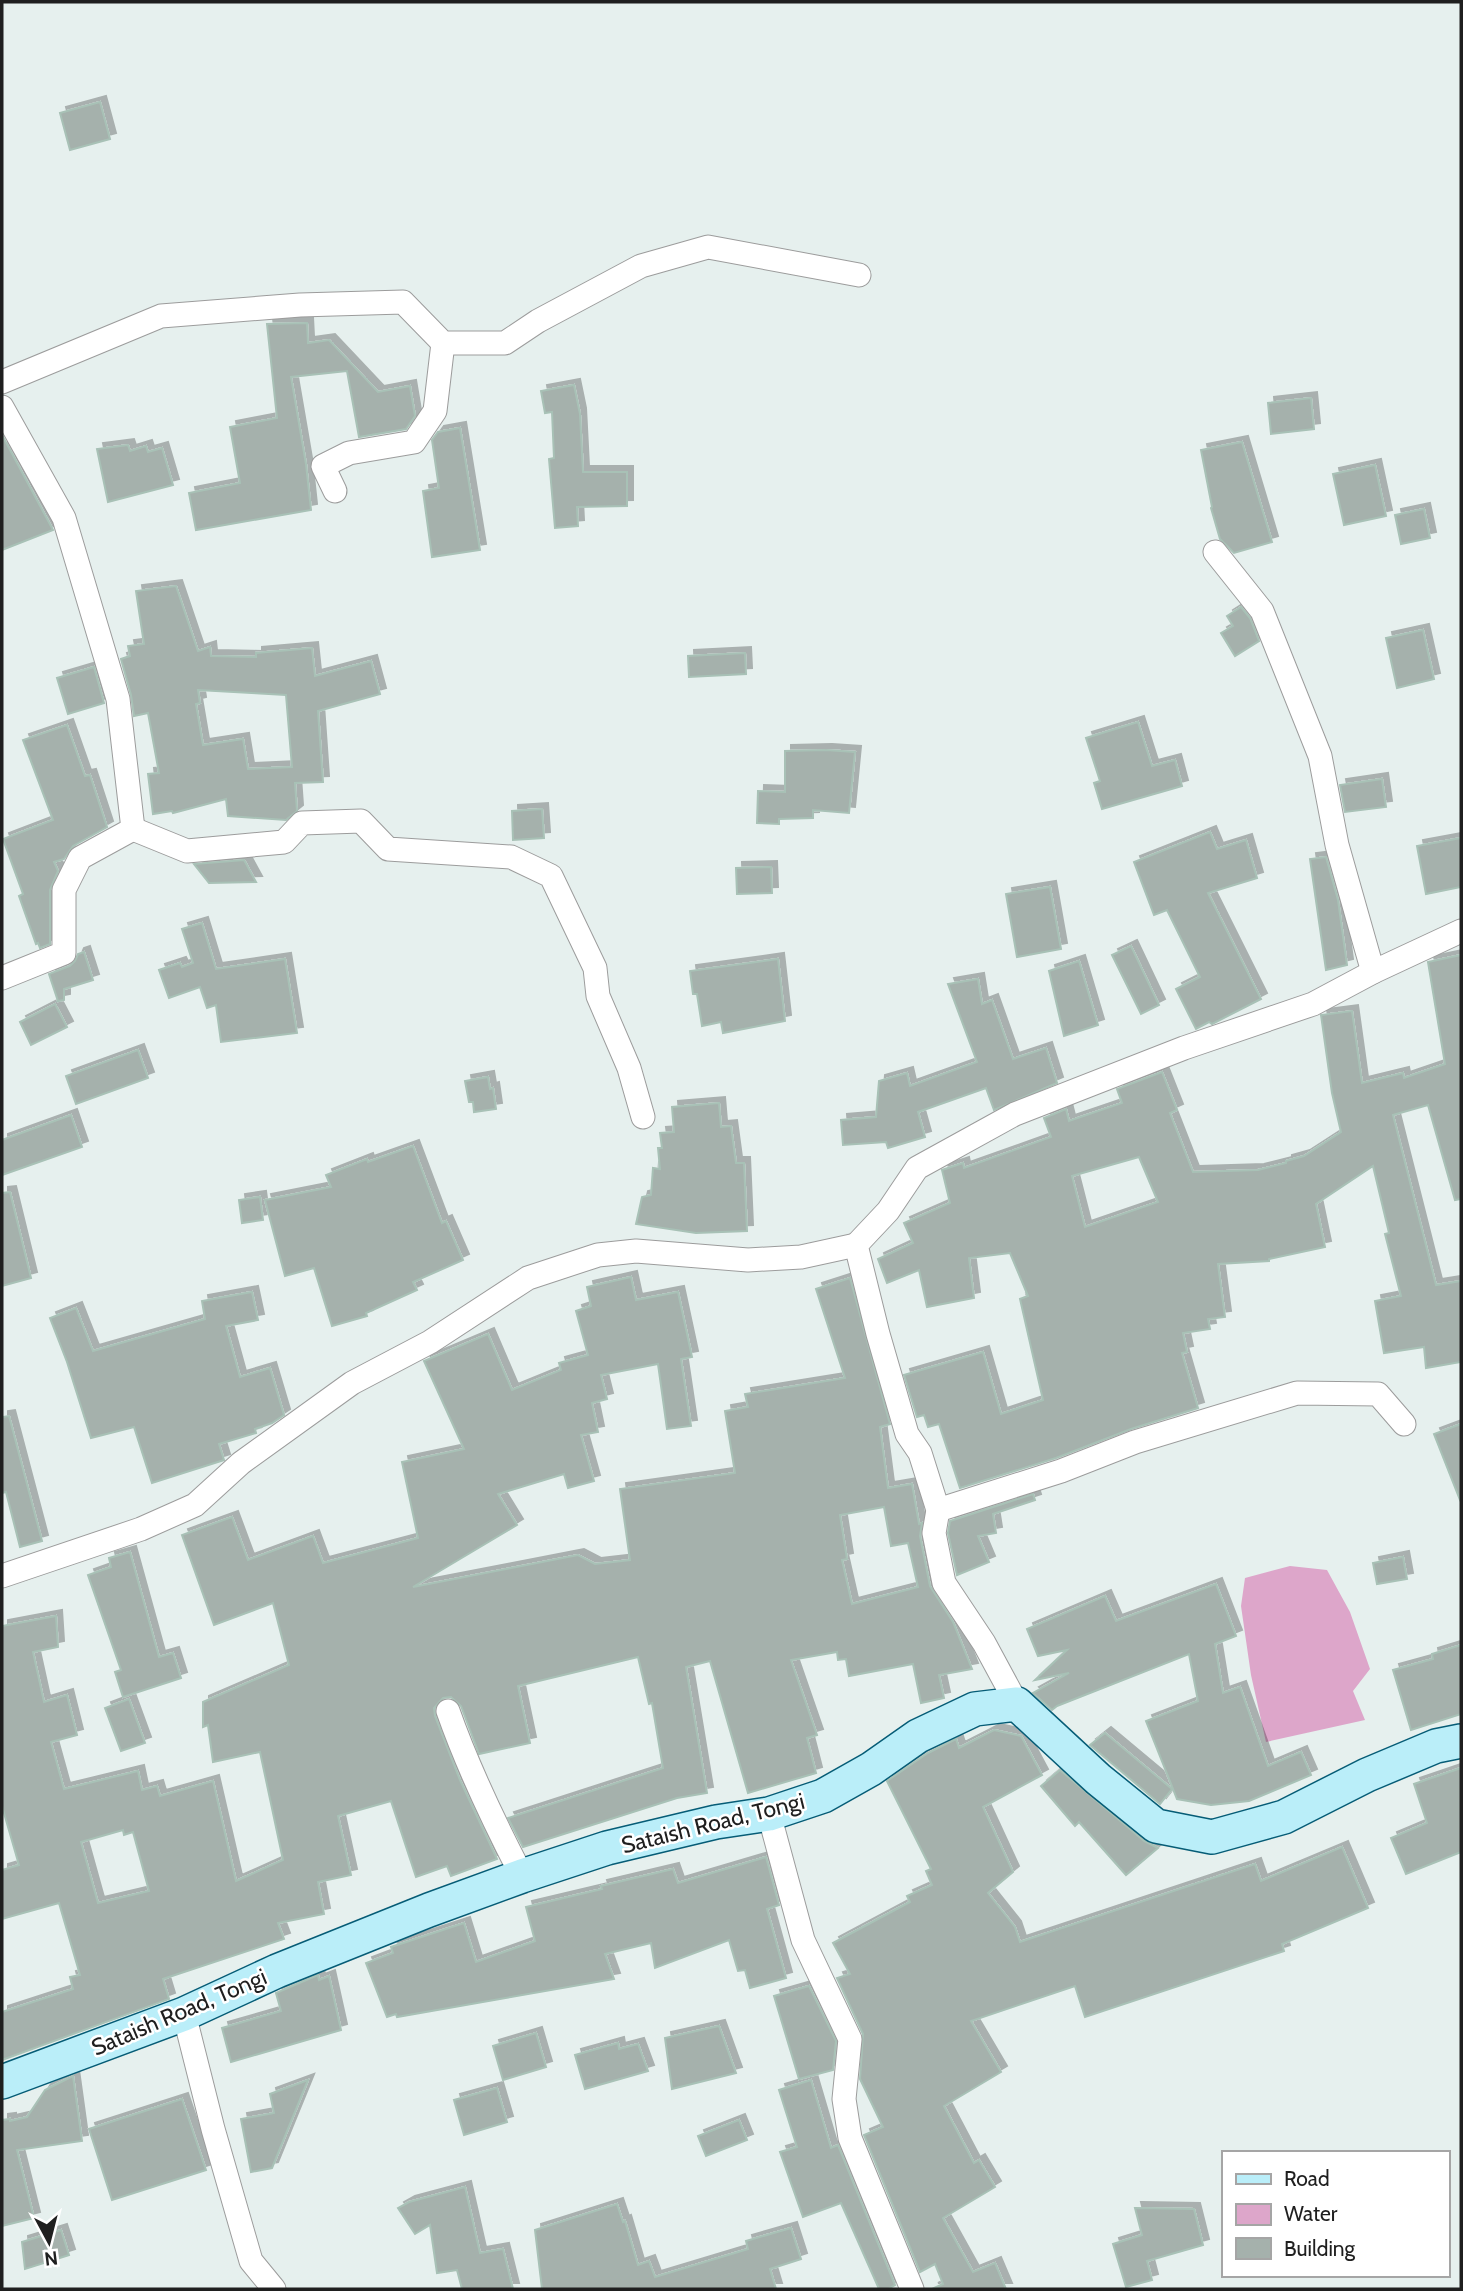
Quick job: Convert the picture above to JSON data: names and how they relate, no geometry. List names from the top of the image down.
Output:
{
  "streets": {
    "street": ["Sataish Road, Tongi"]
  },
  "legend": ["Road", "Water", "Building"],
  "north": "bottom"
}
